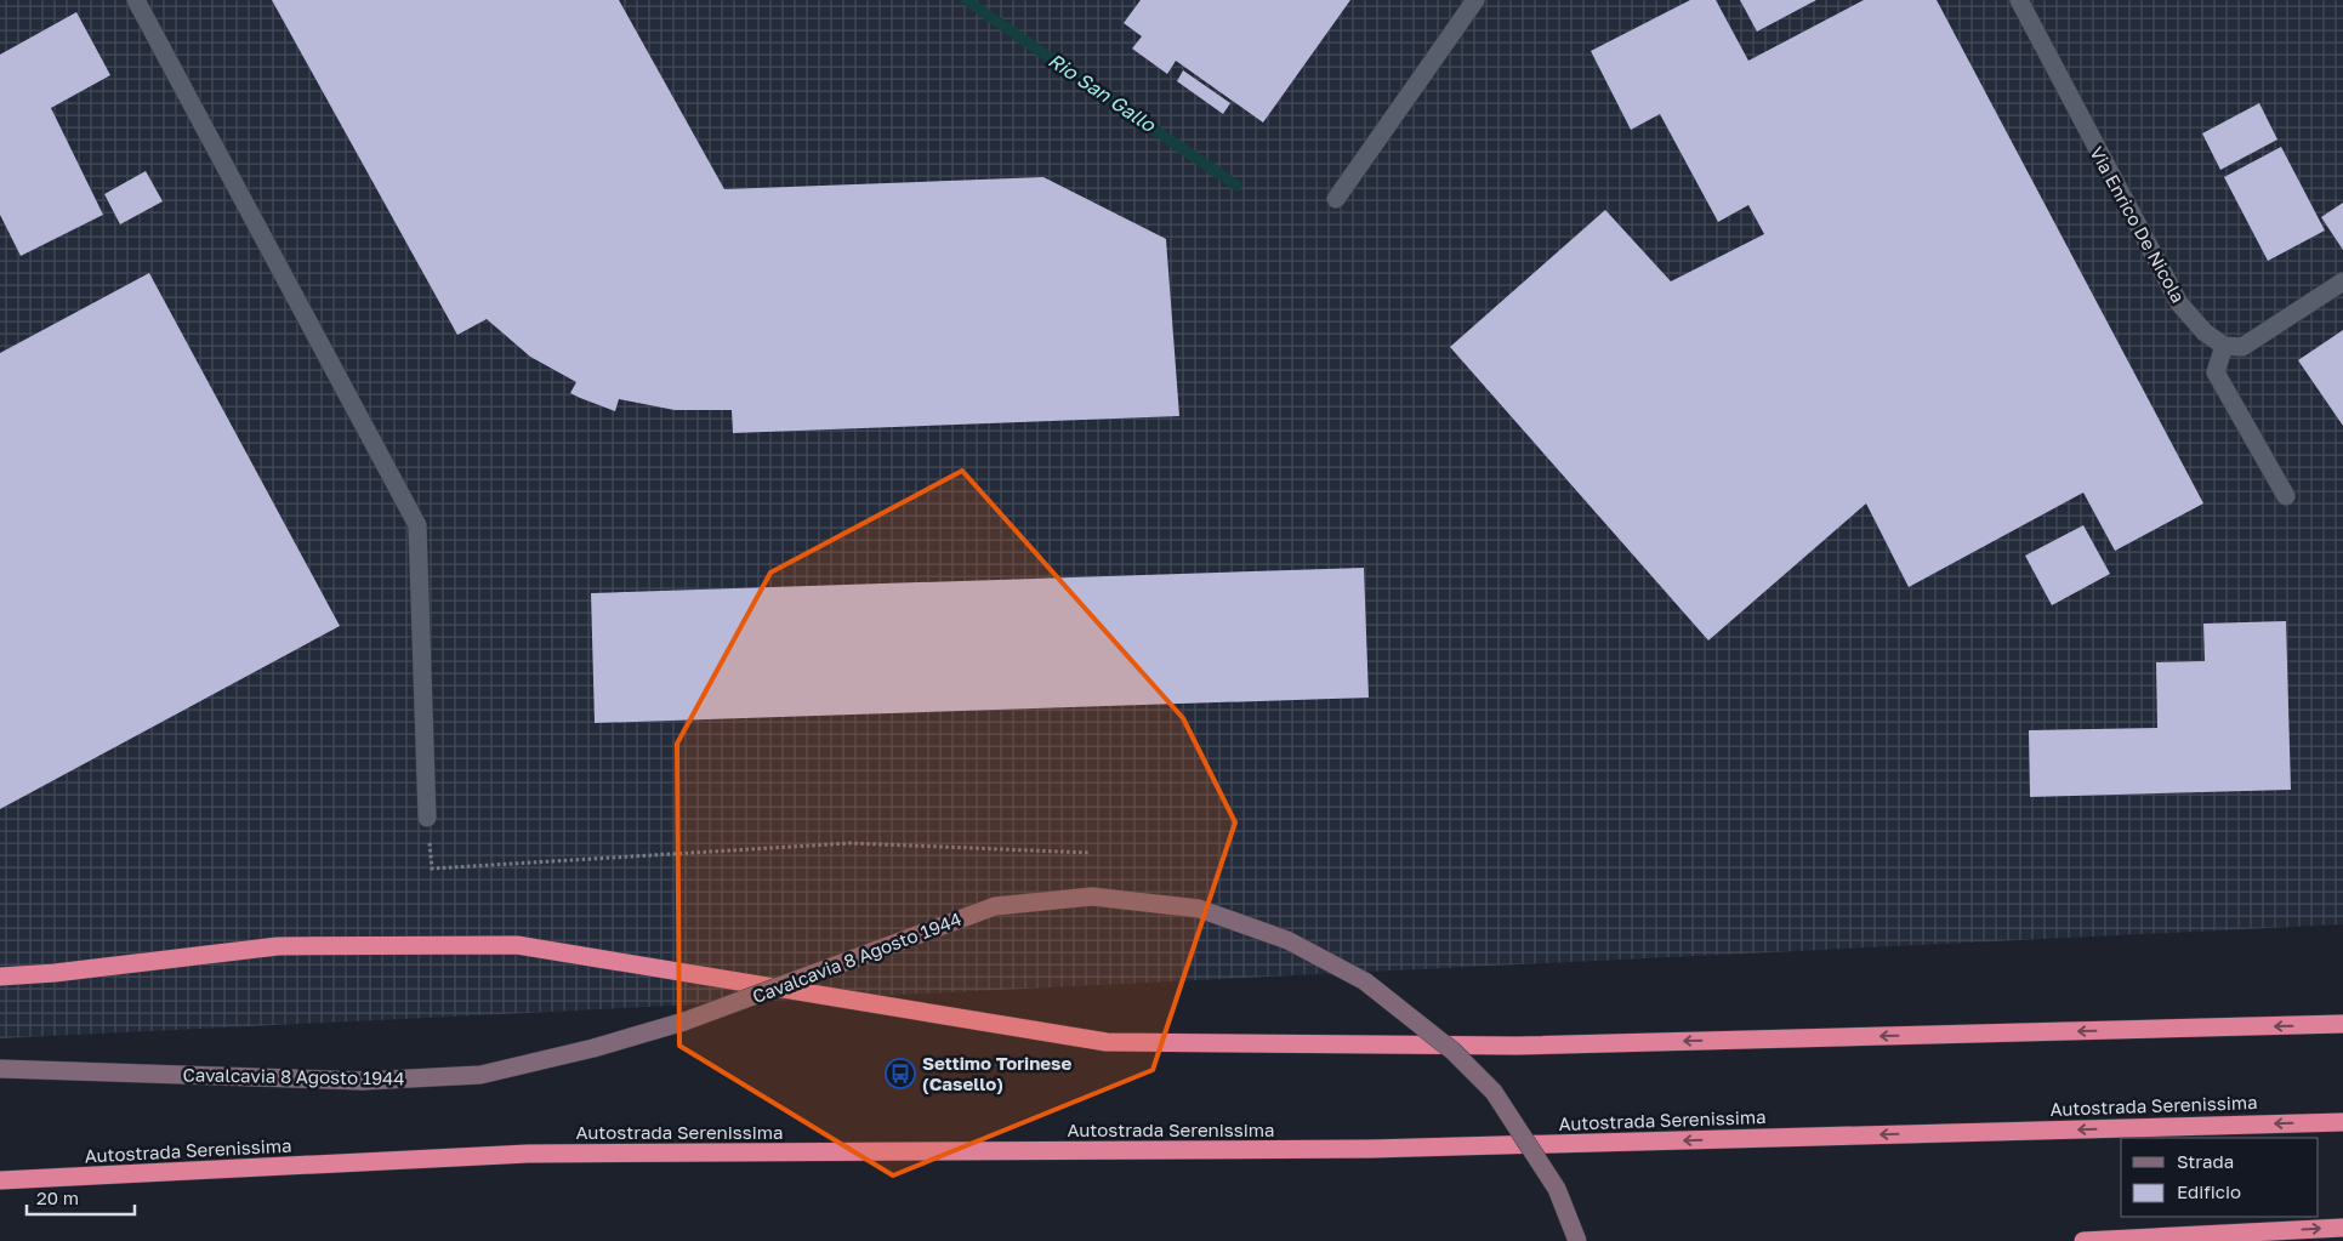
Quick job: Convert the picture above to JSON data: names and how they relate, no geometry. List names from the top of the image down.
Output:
{
  "streets": {
    "highway": ["Autostrada Serenissima"],
    "main road": ["Cavalcavia 8 Agosto 1944"],
    "street": ["Via Enrico De Nicola"]
  },
  "water": ["Rio San Gallo"],
  "places": {
    "bus stop": ["Settimo Torinese (Casello)"]
  },
  "legend": ["Strada", "Edificio"],
  "scale_bar": "20 m"
}
